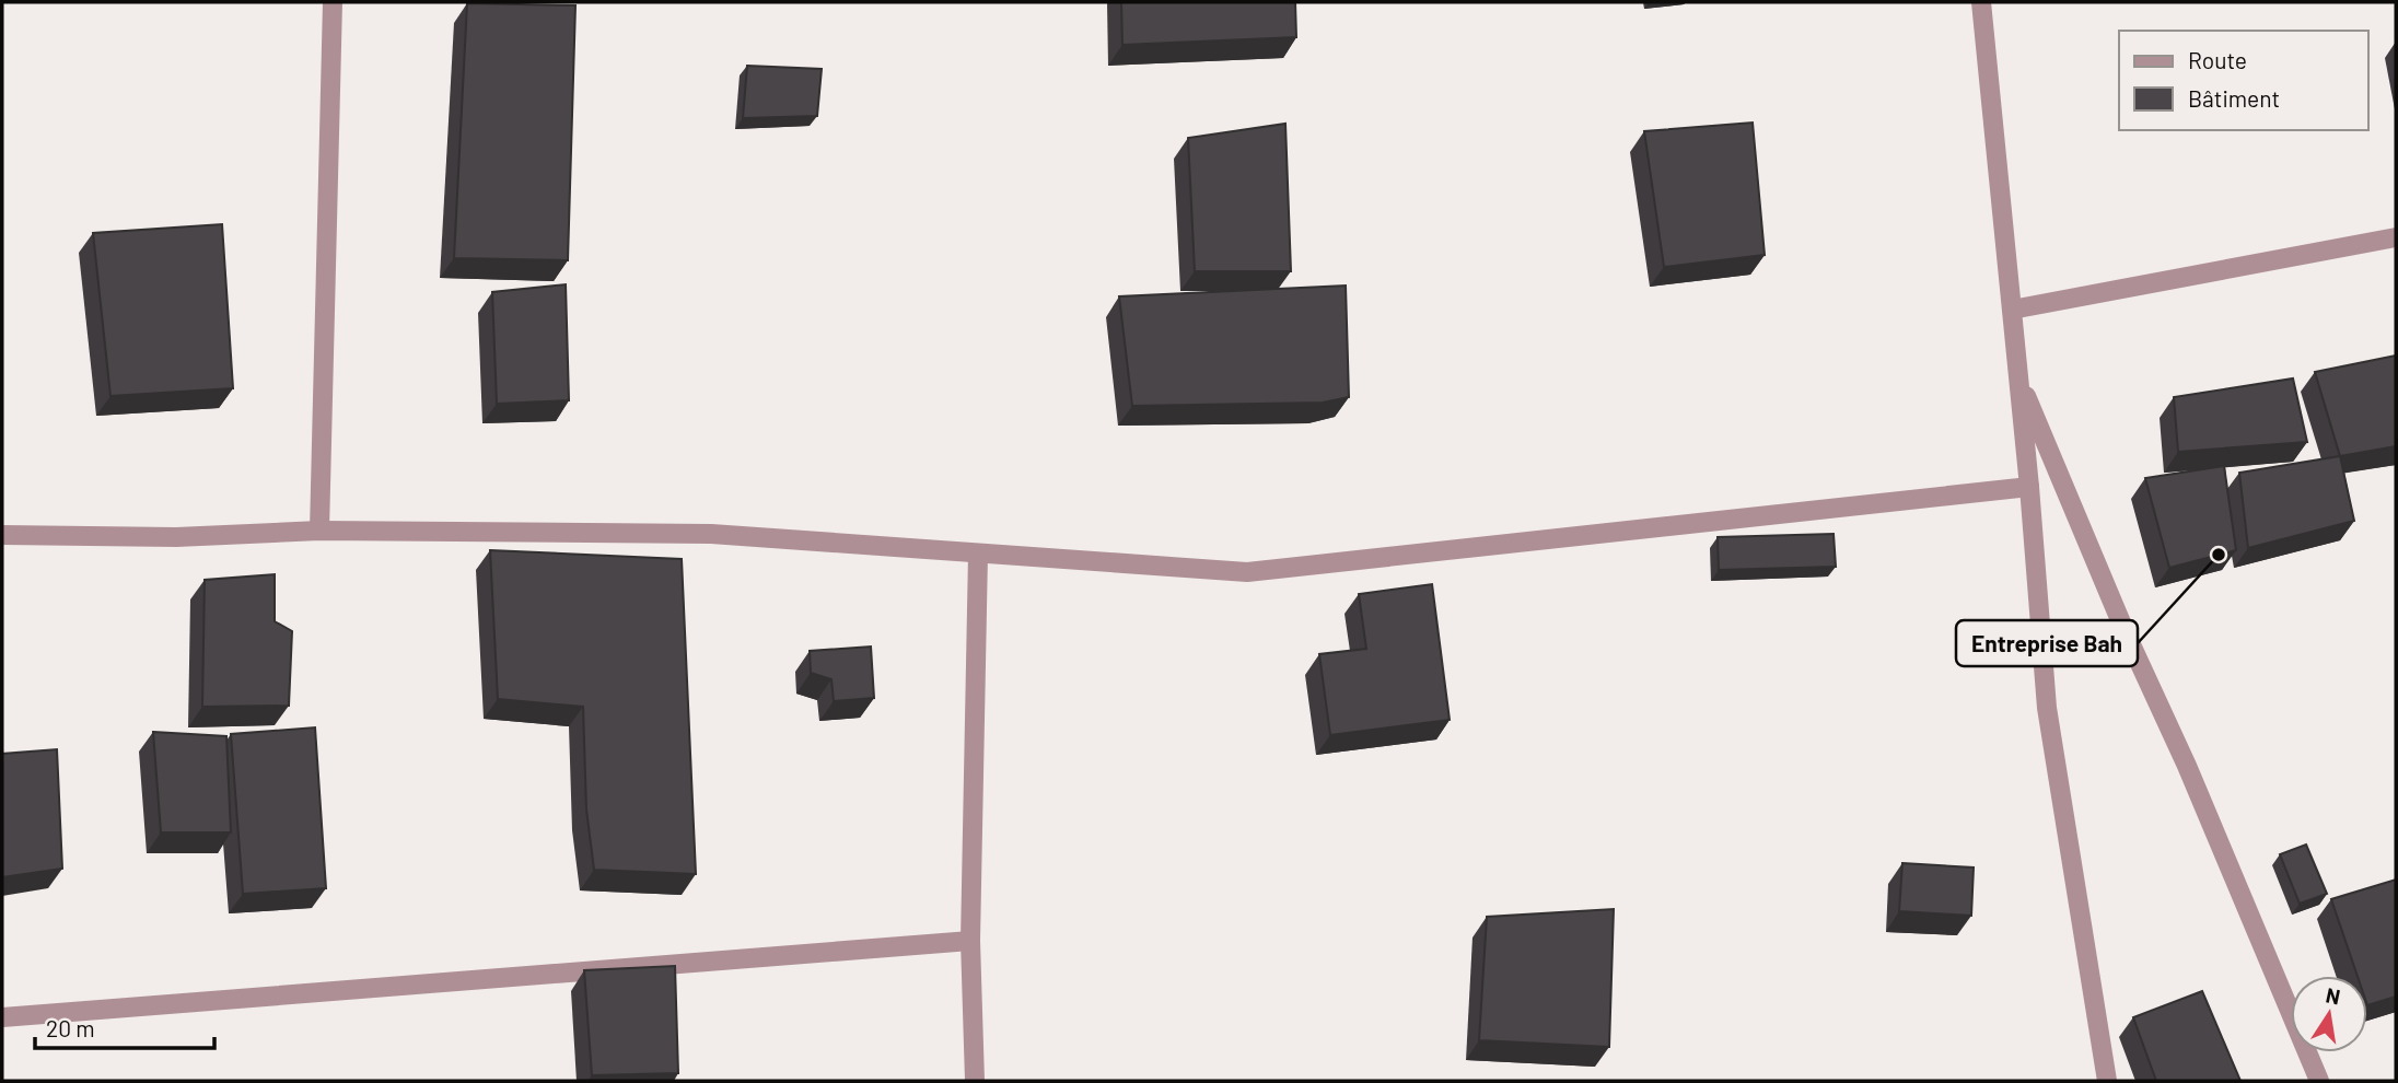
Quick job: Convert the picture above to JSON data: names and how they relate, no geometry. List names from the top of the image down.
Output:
{
  "places": ["Entreprise Bah"],
  "legend": ["Route", "Bâtiment"],
  "scale_bar": "20 m",
  "north": "top"
}
